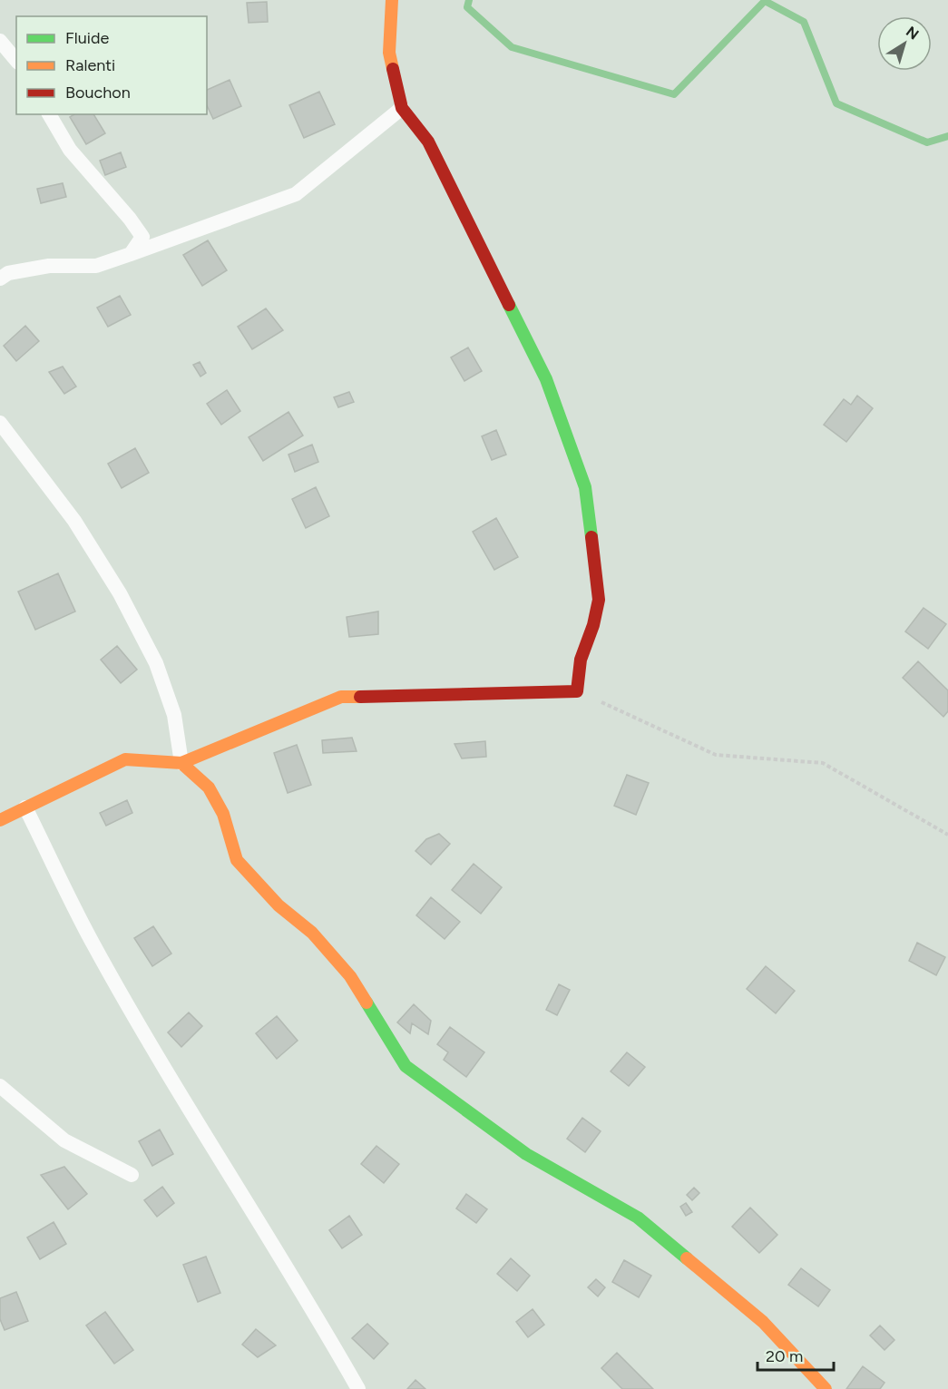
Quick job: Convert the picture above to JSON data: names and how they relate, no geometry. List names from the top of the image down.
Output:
{
  "legend": ["Fluide", "Ralenti", "Bouchon"],
  "scale_bar": "20 m",
  "north": "top right"
}
